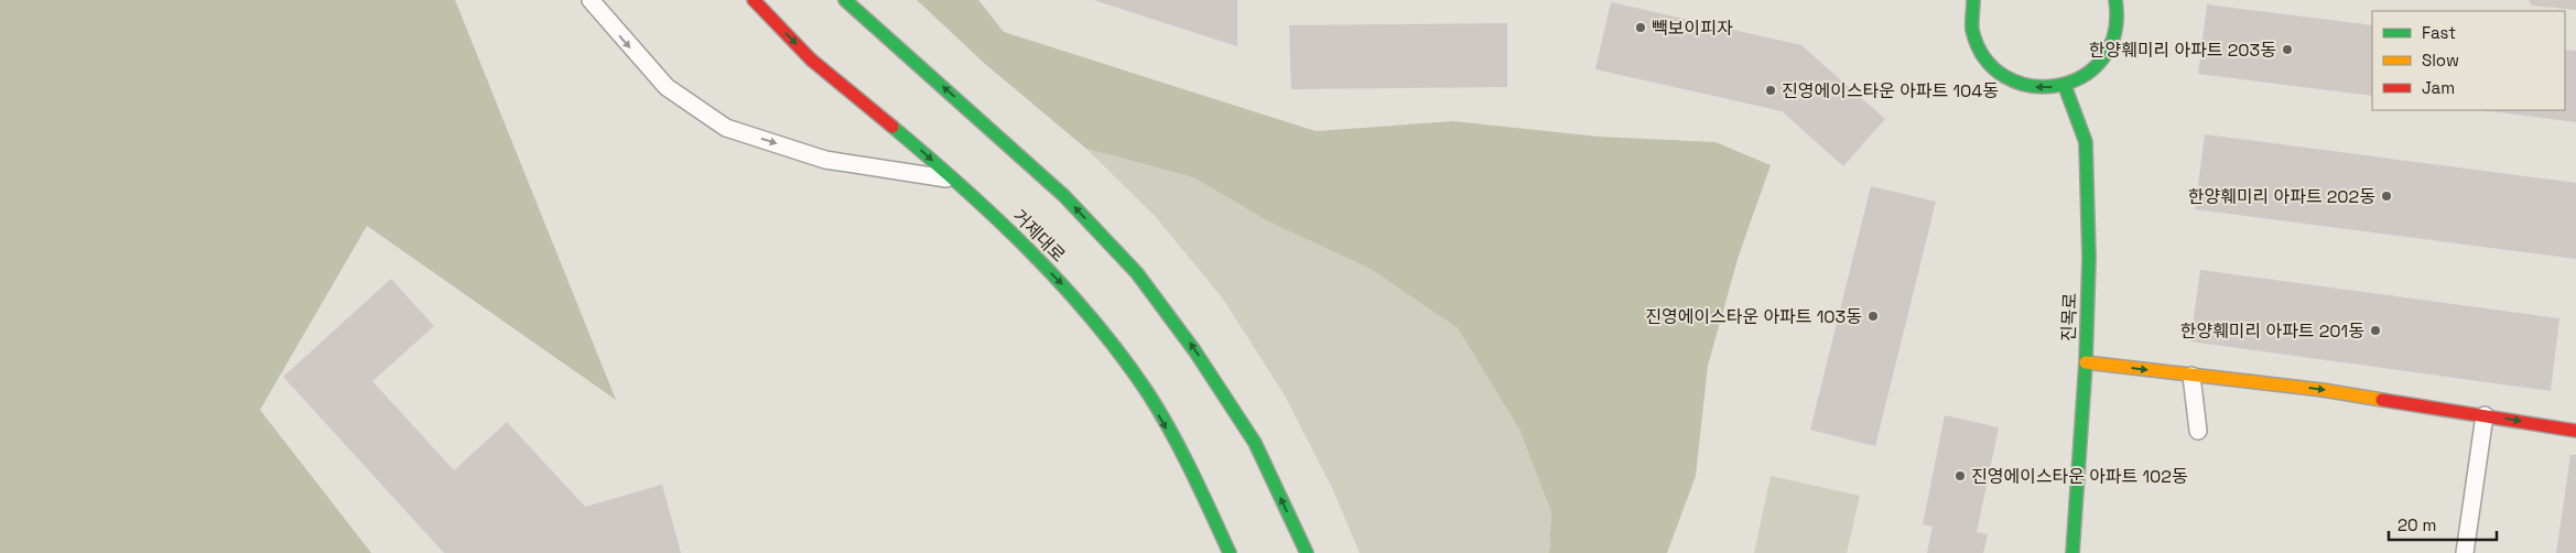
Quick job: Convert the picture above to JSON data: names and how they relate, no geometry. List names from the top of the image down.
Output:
{
  "streets": {
    "street": ["거제대로", "진목로"]
  },
  "places": [
    "빽보이피자",
    "한양훼미리 아파트 203동",
    "진영에이스타운 아파트 104동",
    "한양훼미리 아파트 202동",
    "진영에이스타운 아파트 103동",
    "한양훼미리 아파트 201동",
    "진영에이스타운 아파트 102동"
  ],
  "legend": ["Fast", "Slow", "Jam"],
  "scale_bar": "20 m"
}
